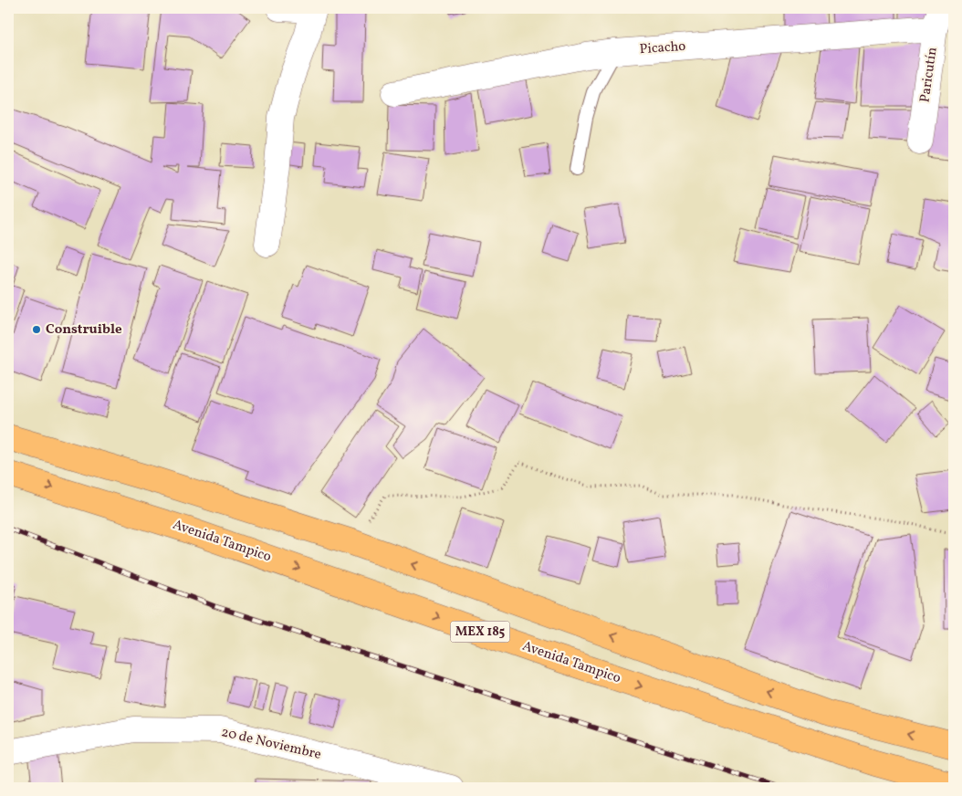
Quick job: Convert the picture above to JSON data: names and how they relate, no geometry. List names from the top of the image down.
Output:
{
  "streets": {
    "main road": ["Avenida Tampico", "MEX 185"],
    "street": ["Picacho", "Paricutín", "20 de Noviembre"]
  },
  "crossings": [
    ["Picacho", "Paricutín"]
  ],
  "places": ["Construible"]
}
